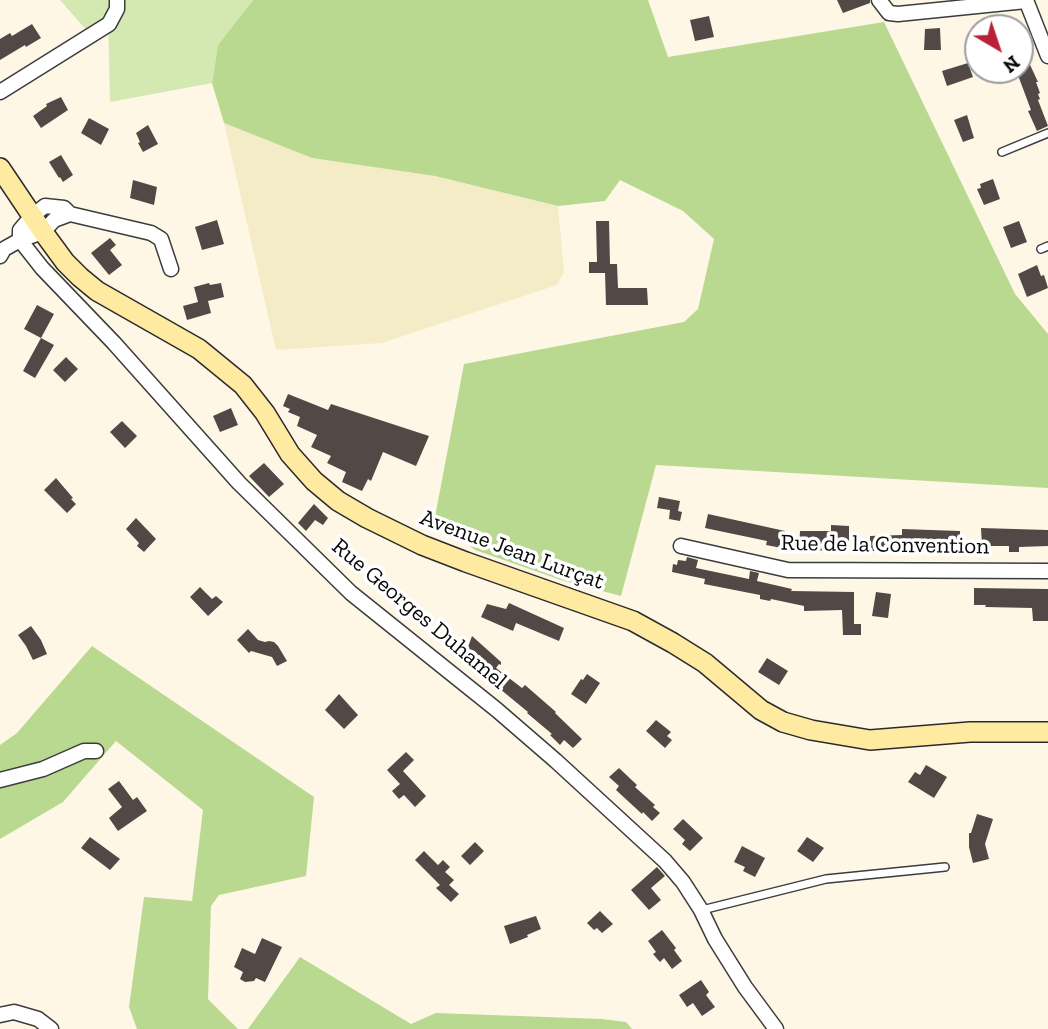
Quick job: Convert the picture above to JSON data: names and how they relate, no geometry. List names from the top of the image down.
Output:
{
  "streets": {
    "main road": ["Avenue Jean Lurçat"],
    "street": ["Rue de la Convention", "Rue Georges Duhamel"]
  },
  "north": "bottom right"
}
